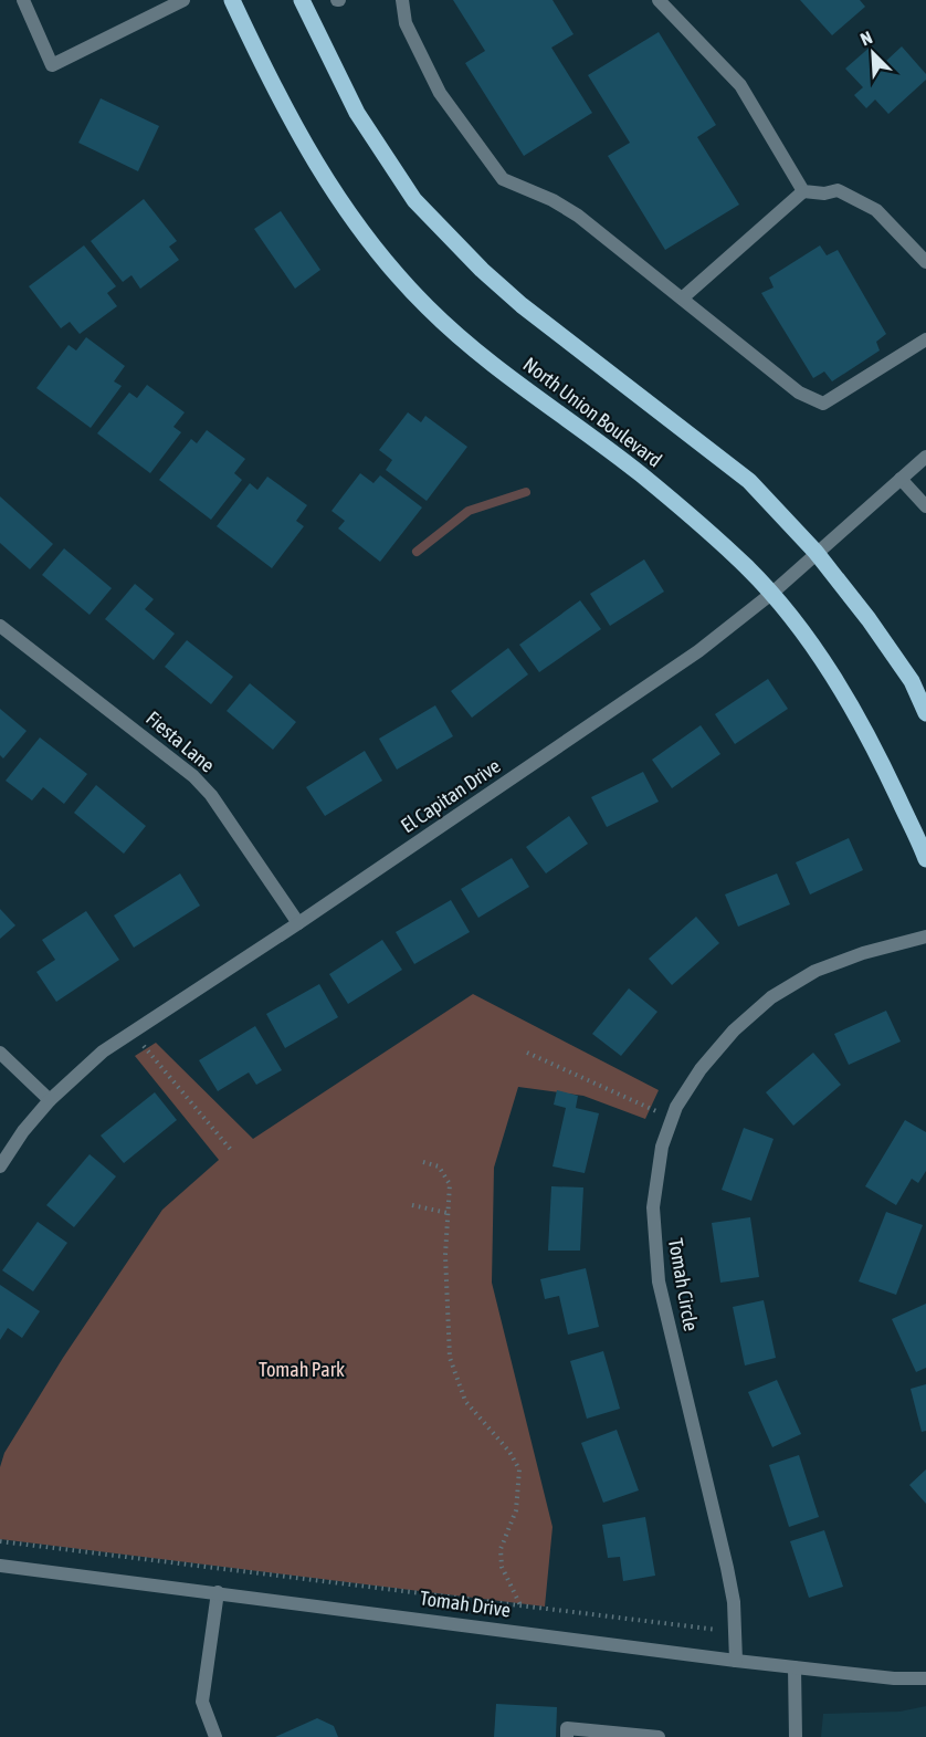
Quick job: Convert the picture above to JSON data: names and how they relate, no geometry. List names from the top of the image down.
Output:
{
  "streets": {
    "main road": ["North Union Boulevard"],
    "street": [
      "Fiesta Lane",
      "El Capitan Drive",
      "Tomah Circle",
      "Tomah Drive"
    ]
  },
  "crossings": [
    ["North Union Boulevard", "El Capitan Drive"],
    ["Fiesta Lane", "El Capitan Drive"],
    ["Tomah Circle", "Tomah Drive"]
  ],
  "parks": ["Tomah Park"],
  "north": "top left"
}
